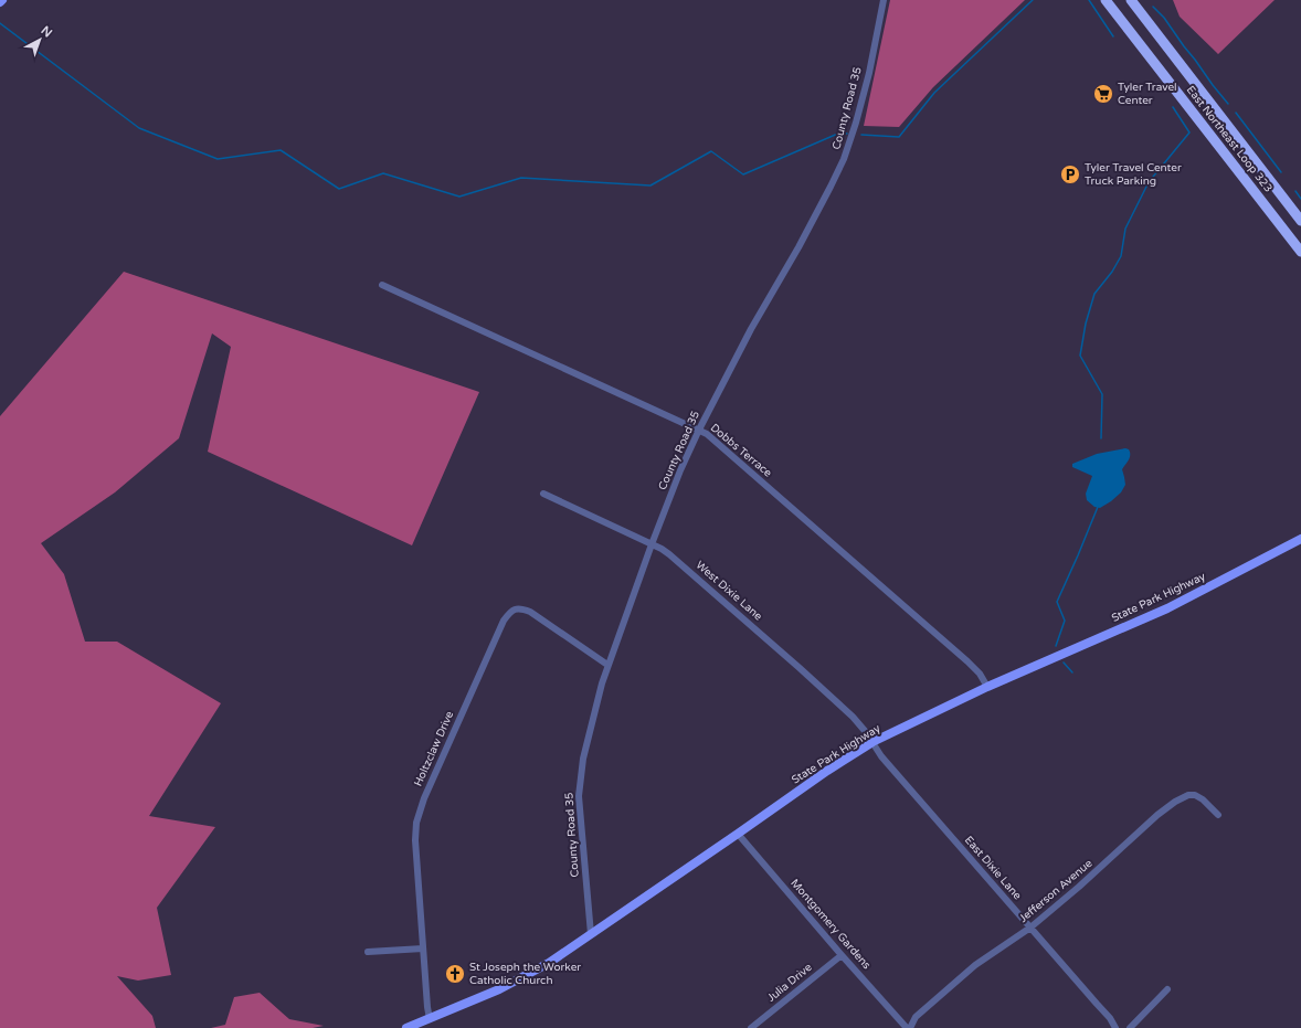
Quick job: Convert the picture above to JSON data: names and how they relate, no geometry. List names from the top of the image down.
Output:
{
  "streets": {
    "highway": ["East Northeast Loop 323"],
    "main road": ["State Park Highway"],
    "street": [
      "County Road 35",
      "Dobbs Terrace",
      "West Dixie Lane",
      "Holtzclaw Drive",
      "East Dixie Lane",
      "Jefferson Avenue",
      "Montgomery Gardens",
      "Julia Drive"
    ]
  },
  "crossings": [
    ["County Road 35", "Dobbs Terrace"],
    ["County Road 35", "West Dixie Lane"],
    ["County Road 35", "State Park Highway"],
    ["County Road 35", "Holtzclaw Drive"],
    ["Dobbs Terrace", "State Park Highway"],
    ["West Dixie Lane", "State Park Highway"],
    ["West Dixie Lane", "East Dixie Lane"],
    ["State Park Highway", "Holtzclaw Drive"],
    ["State Park Highway", "East Dixie Lane"],
    ["State Park Highway", "Montgomery Gardens"],
    ["East Dixie Lane", "Jefferson Avenue"],
    ["Jefferson Avenue", "Montgomery Gardens"],
    ["Montgomery Gardens", "Julia Drive"]
  ],
  "places": {
    "supermarket": ["Tyler Travel Center"],
    "parking": ["Tyler Travel Center Truck Parking"],
    "church": ["St Joseph the Worker Catholic Church"]
  },
  "north": "top right"
}
